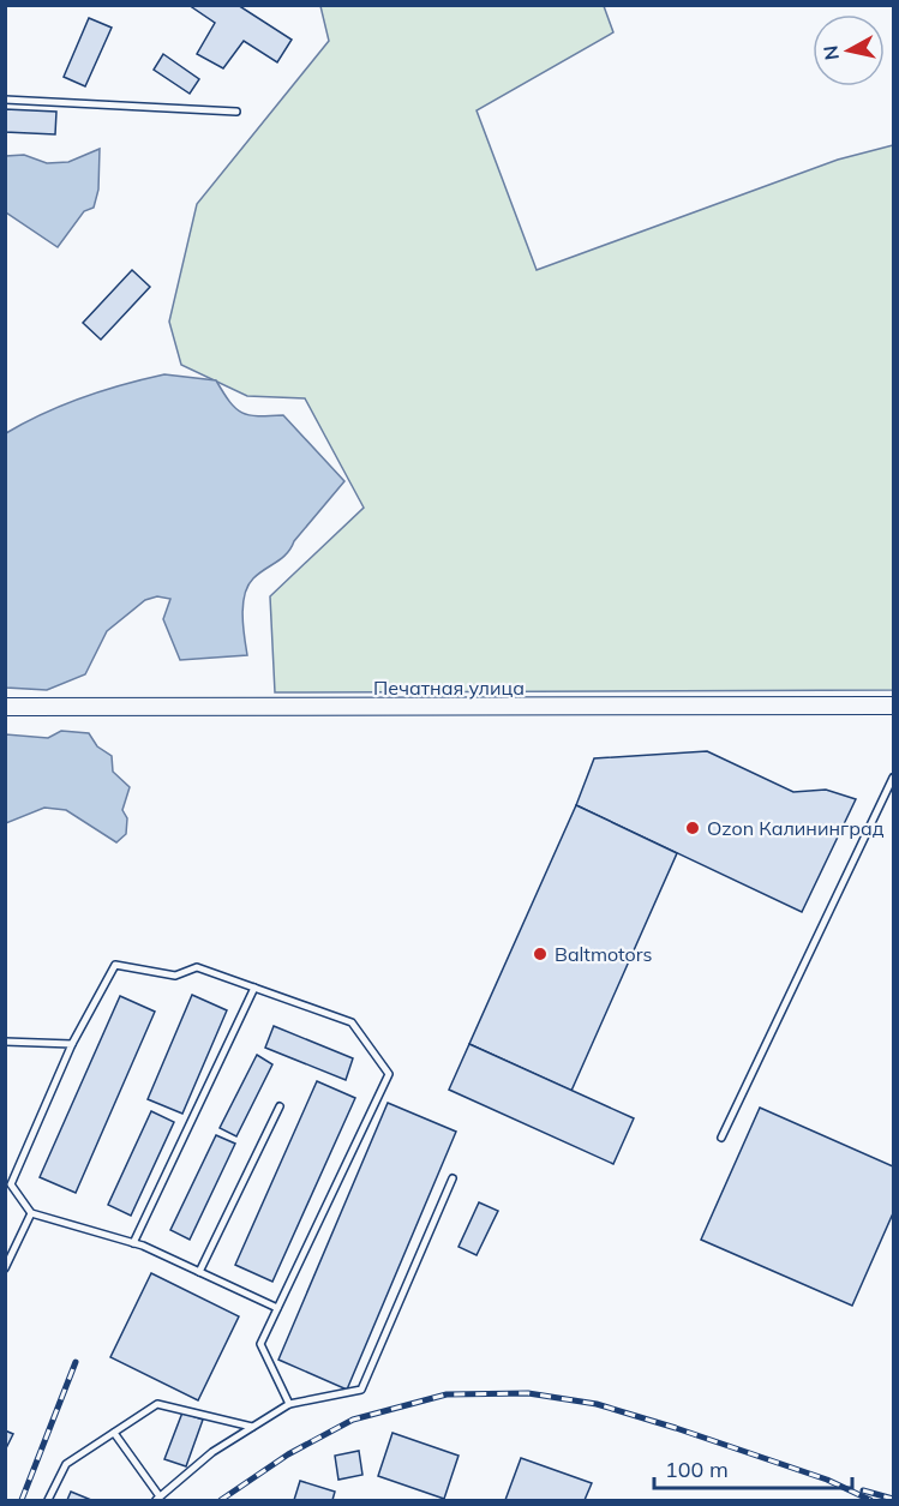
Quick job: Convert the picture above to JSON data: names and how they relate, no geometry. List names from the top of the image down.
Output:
{
  "streets": {
    "street": ["Печатная улица"]
  },
  "places": ["Ozon Калининград", "Baltmotors"],
  "scale_bar": "100 m",
  "north": "left"
}
